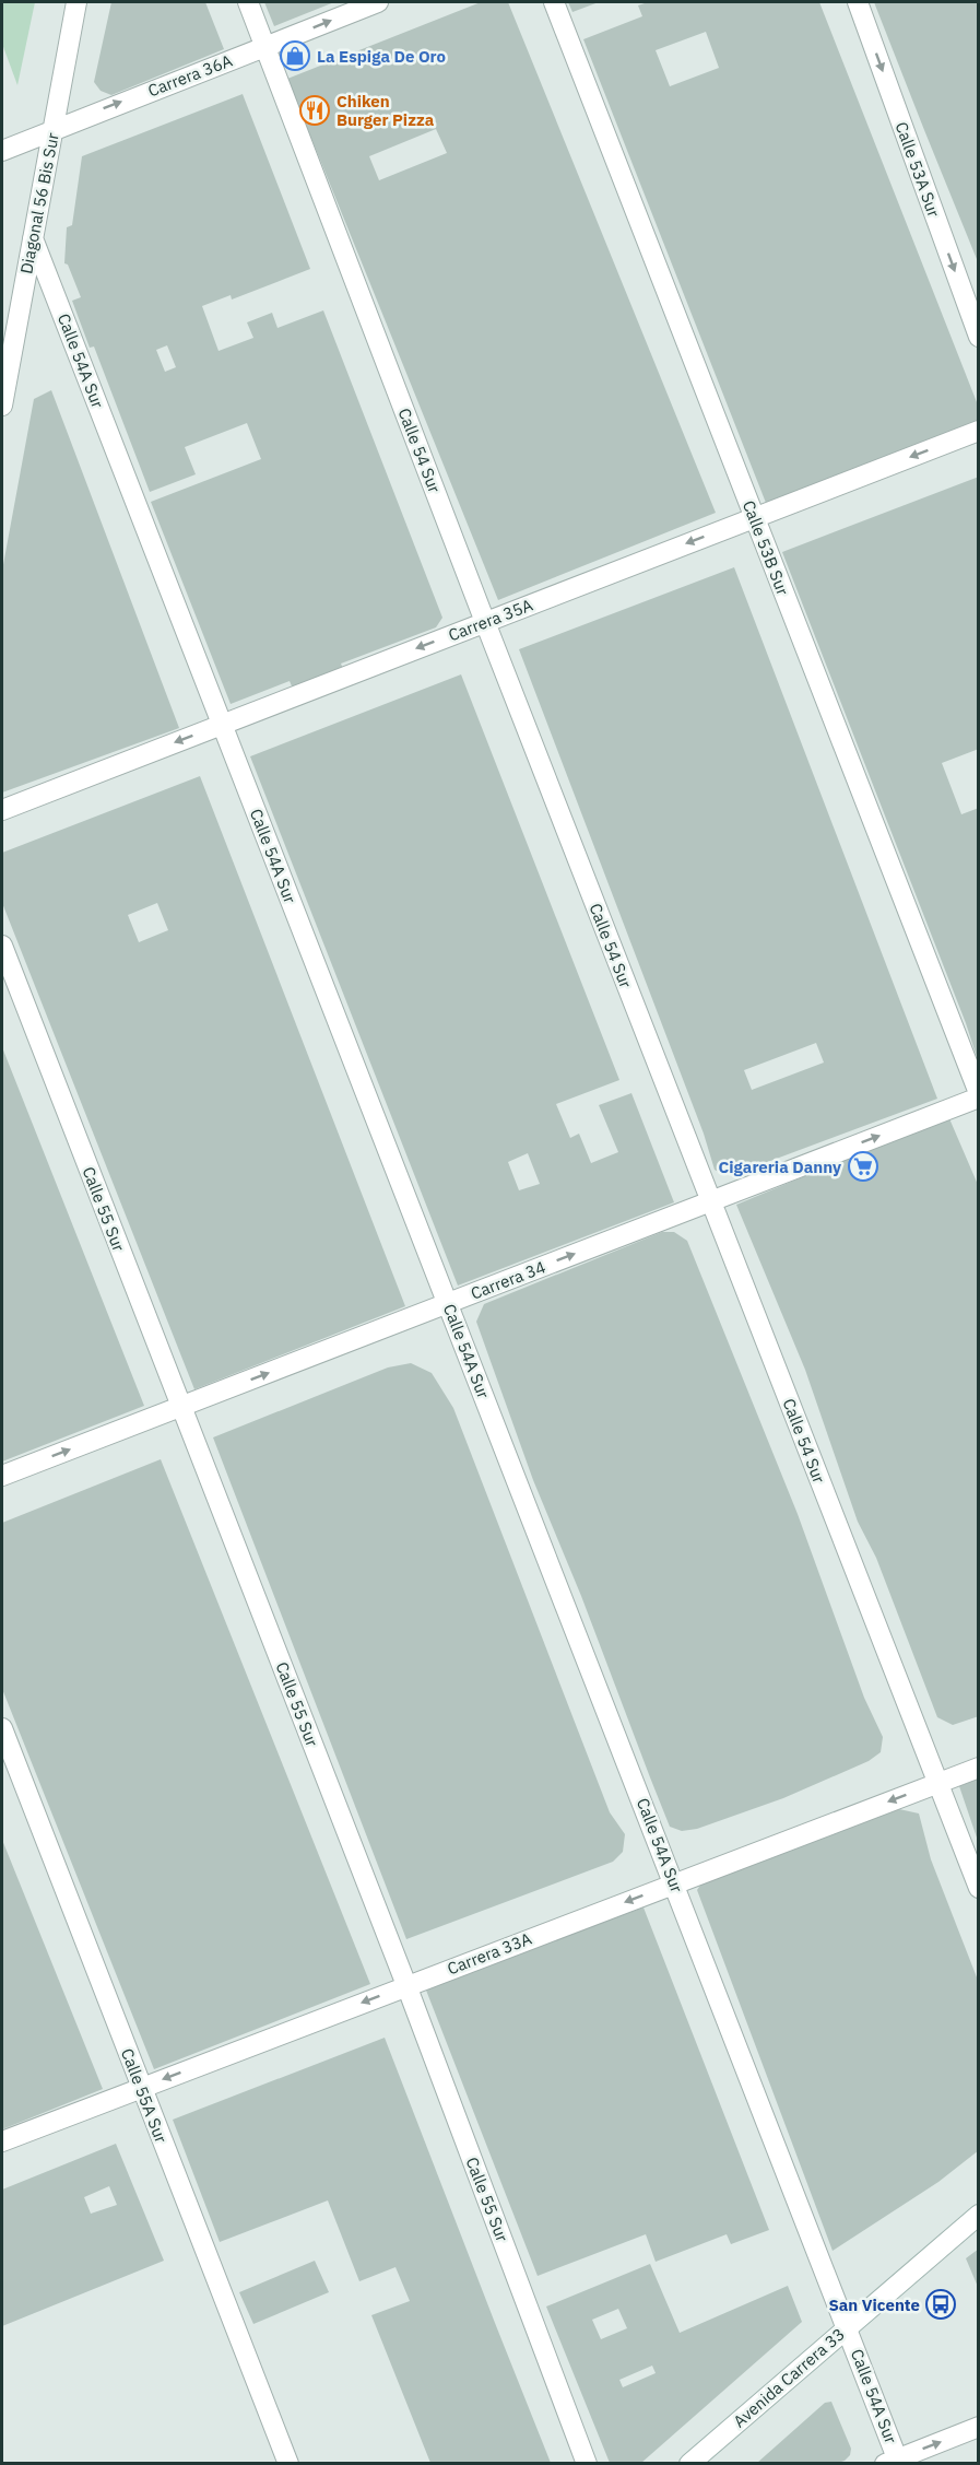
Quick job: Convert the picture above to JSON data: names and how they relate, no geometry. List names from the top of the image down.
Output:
{
  "streets": {
    "street": [
      "Carrera 36A",
      "Calle 53A Sur",
      "Diagonal 56 Bis Sur",
      "Calle 54A Sur",
      "Calle 54 Sur",
      "Calle 53B Sur",
      "Carrera 35A",
      "Calle 55 Sur",
      "Carrera 34",
      "Carrera 33A",
      "Calle 55A Sur",
      "Avenida Carrera 33"
    ]
  },
  "crossings": [
    ["Carrera 36A", "Diagonal 56 Bis Sur"],
    ["Carrera 36A", "Calle 54 Sur"],
    ["Diagonal 56 Bis Sur", "Calle 54A Sur"],
    ["Calle 54A Sur", "Carrera 35A"],
    ["Calle 54A Sur", "Carrera 34"],
    ["Calle 54A Sur", "Carrera 33A"],
    ["Calle 54A Sur", "Avenida Carrera 33"],
    ["Calle 54 Sur", "Carrera 35A"],
    ["Calle 54 Sur", "Carrera 34"],
    ["Calle 54 Sur", "Carrera 33A"],
    ["Calle 53B Sur", "Carrera 35A"],
    ["Calle 53B Sur", "Carrera 34"],
    ["Calle 55 Sur", "Carrera 34"],
    ["Calle 55 Sur", "Carrera 33A"],
    ["Carrera 33A", "Calle 55A Sur"]
  ],
  "one_way": [
    "Carrera 36A",
    "Calle 53A Sur",
    "Carrera 35A",
    "Carrera 34",
    "Carrera 33A"
  ],
  "places": {
    "shop": ["La Espiga De Oro"],
    "restaurant": ["Chiken Burger Pizza"],
    "supermarket": ["Cigareria Danny"],
    "bus stop": ["San Vicente"]
  }
}
